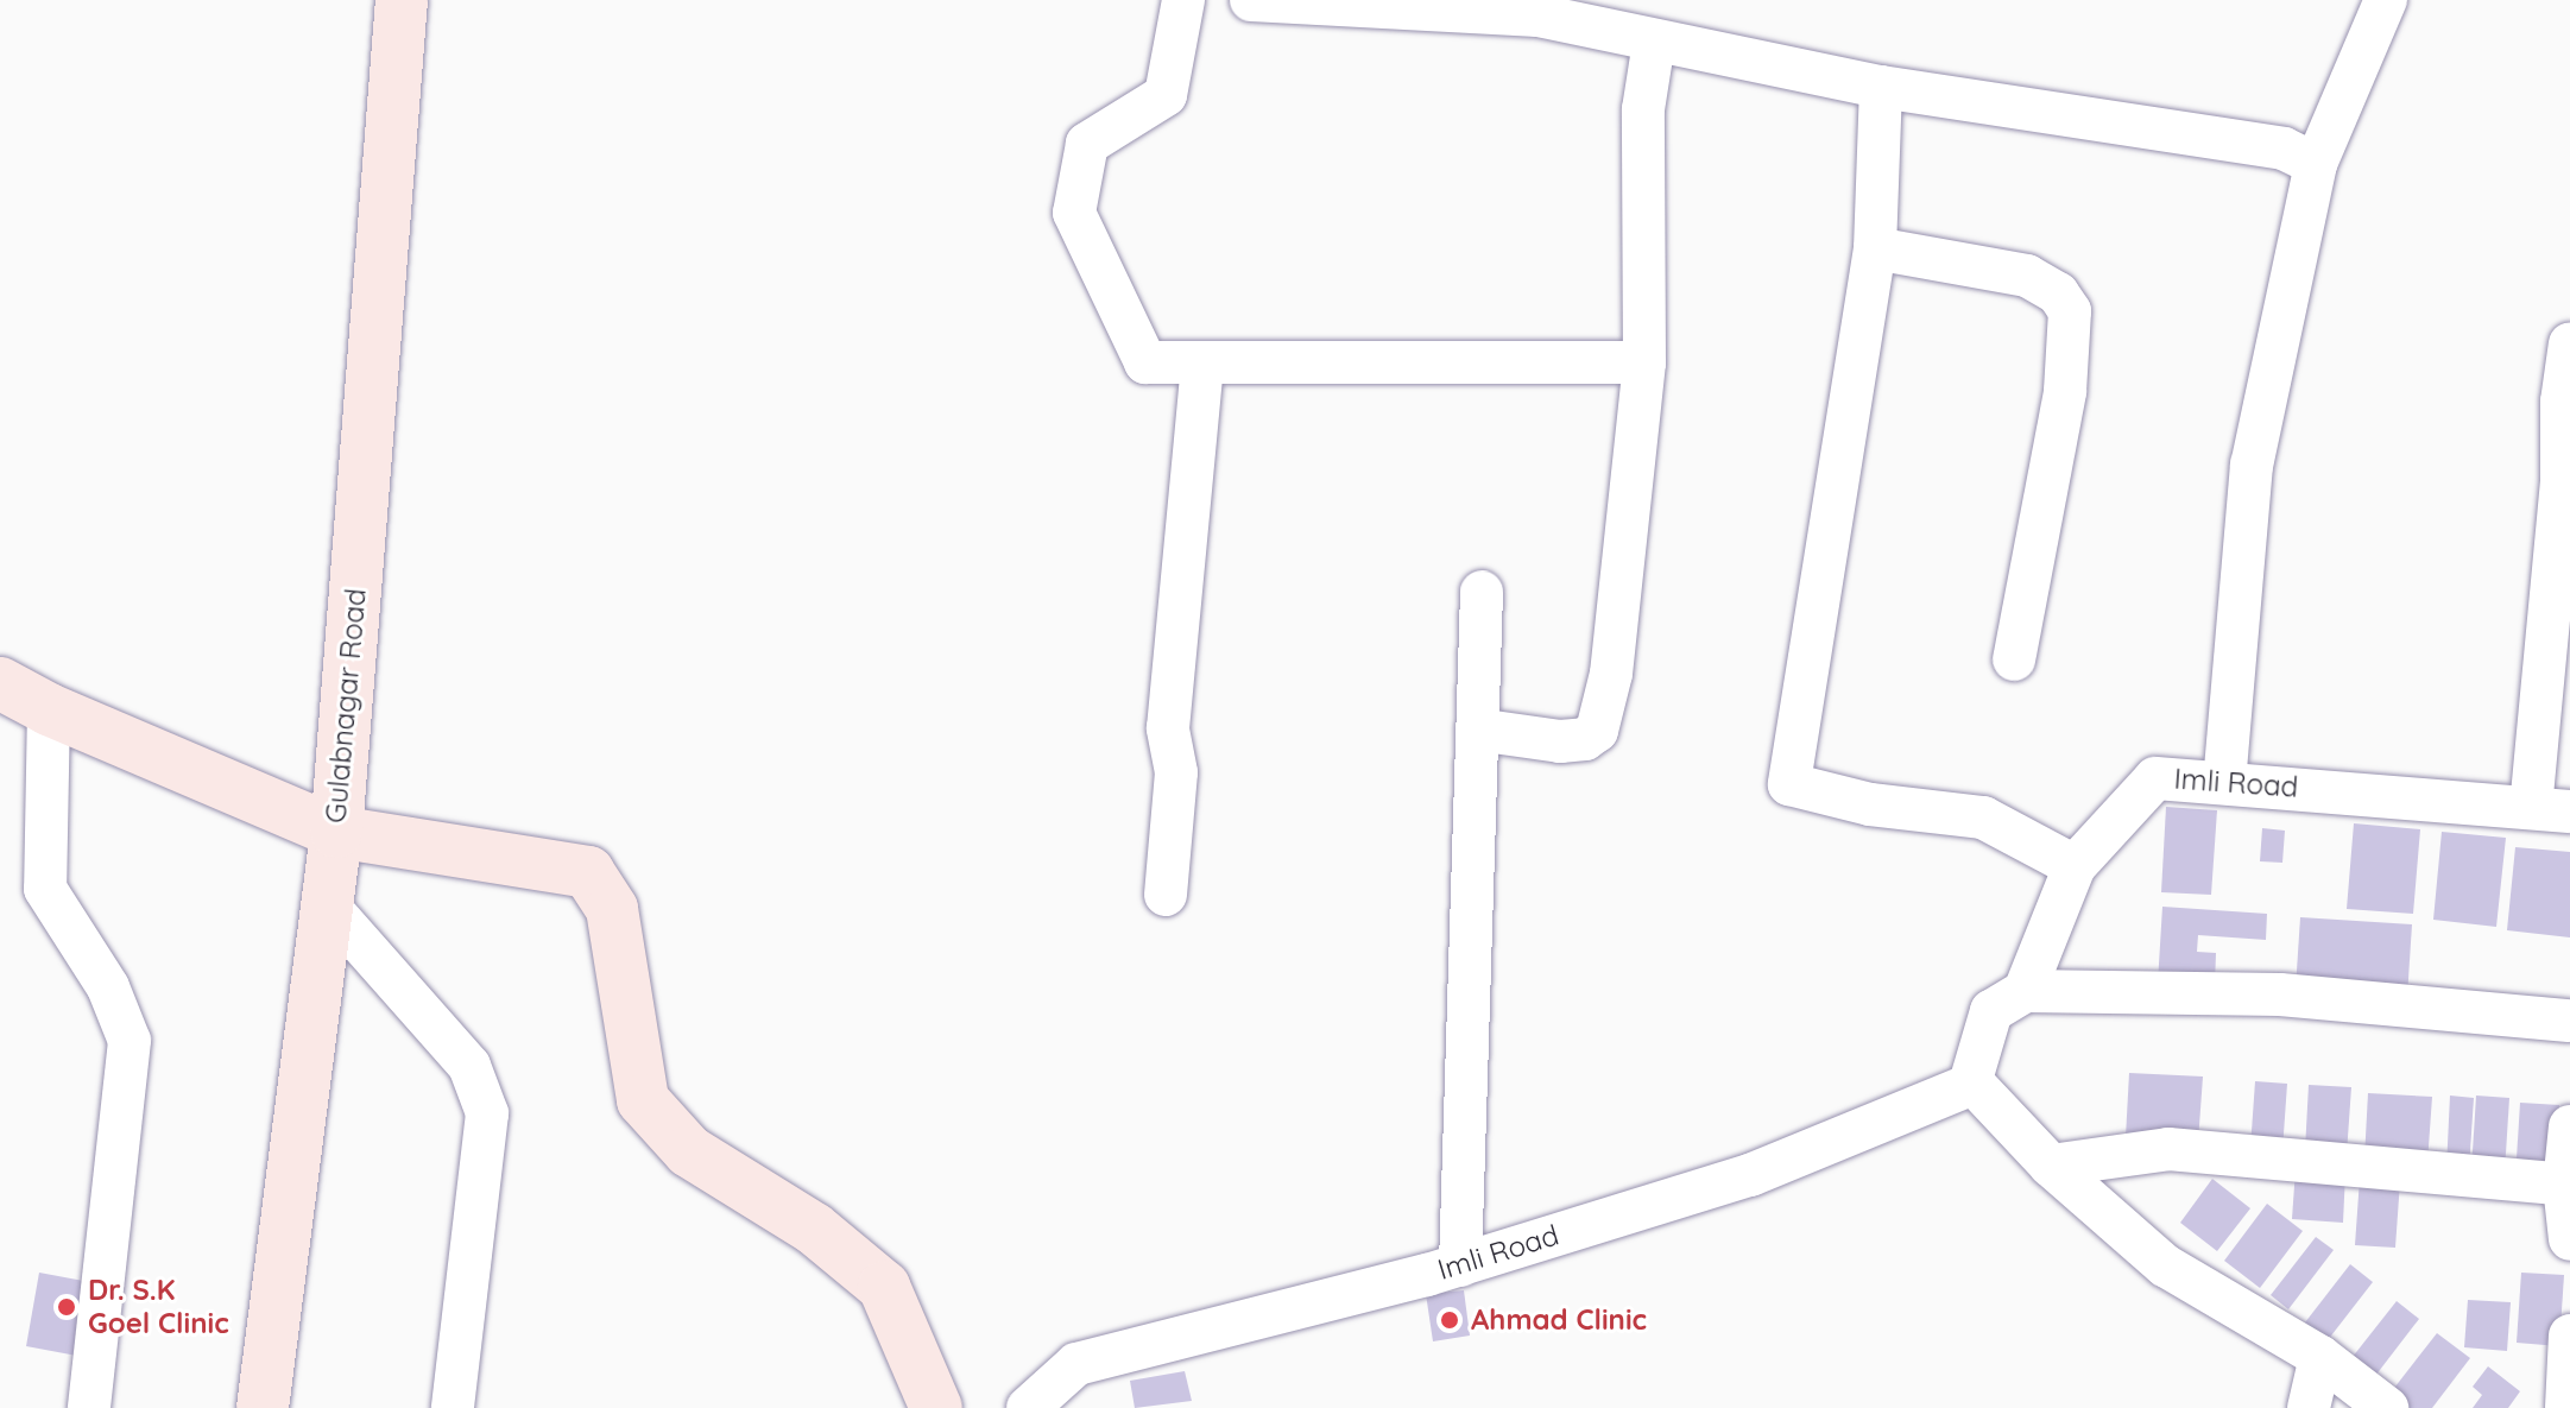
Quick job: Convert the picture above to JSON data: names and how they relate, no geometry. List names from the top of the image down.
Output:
{
  "streets": {
    "main road": ["Gulabnagar Road"],
    "street": ["Imli Road"]
  },
  "places": ["Dr. S.K Goel Clinic", "Ahmad Clinic"]
}
